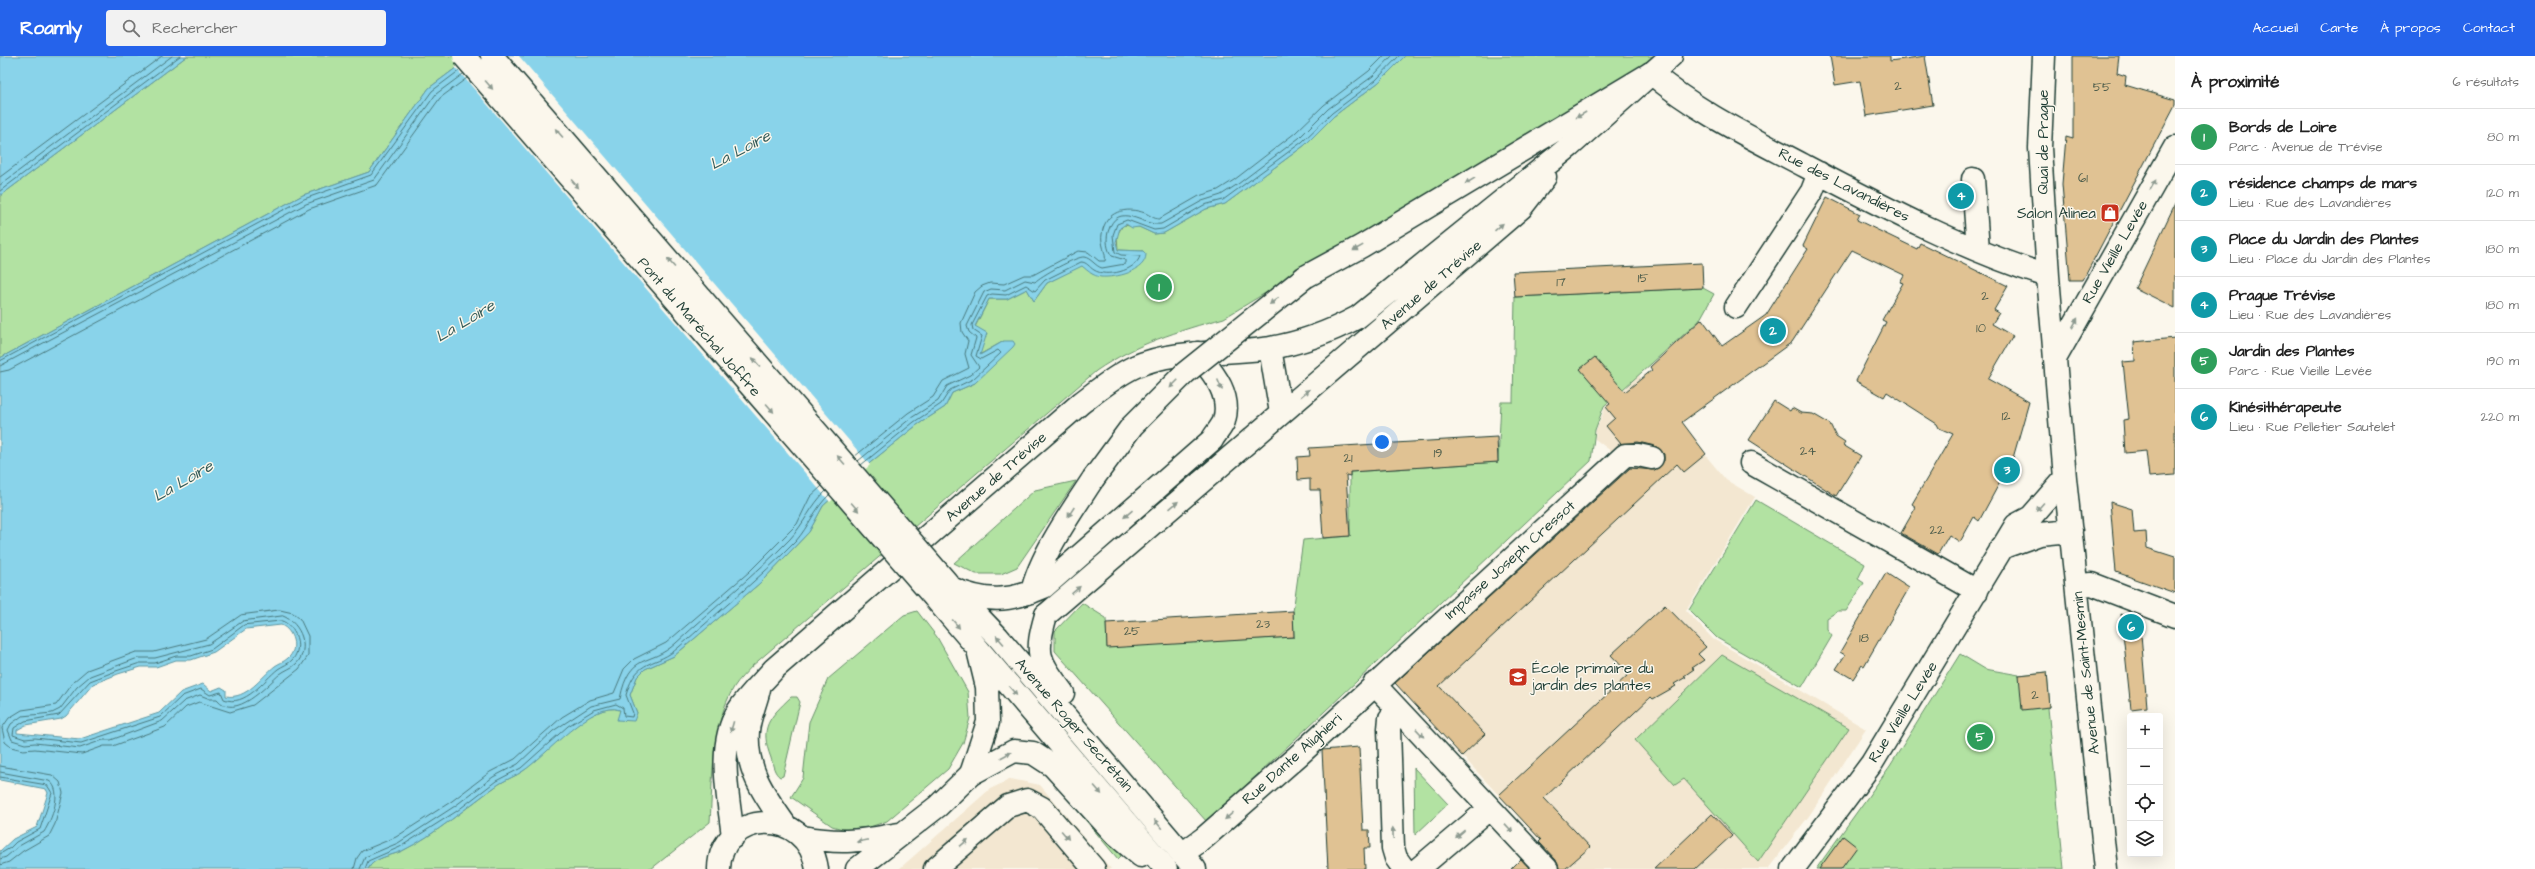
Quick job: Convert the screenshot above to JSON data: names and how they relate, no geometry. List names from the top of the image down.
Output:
{
  "streets": {
    "street": [
      "Quai de Prague",
      "Rue des Lavandières",
      "Rue Vieille Levée",
      "Avenue de Trévise",
      "Pont du Maréchal Joffre",
      "Impasse Joseph Cressot",
      "Avenue de Saint-Mesmin",
      "Avenue Roger Secrétain",
      "Rue Dante Alighieri"
    ]
  },
  "crossings": [
    ["Quai de Prague", "Rue des Lavandières"],
    ["Quai de Prague", "Rue Vieille Levée"],
    ["Quai de Prague", "Avenue de Saint-Mesmin"],
    ["Rue des Lavandières", "Avenue de Trévise"],
    ["Rue Vieille Levée", "Avenue de Saint-Mesmin"],
    ["Avenue de Trévise", "Avenue Roger Secrétain"],
    ["Pont du Maréchal Joffre", "Avenue Roger Secrétain"],
    ["Impasse Joseph Cressot", "Rue Dante Alighieri"],
    ["Avenue Roger Secrétain", "Rue Dante Alighieri"]
  ],
  "water": ["La Loire"],
  "places": {
    "shop": ["Salon Alinea"],
    "school or university": ["École primaire du jardin des plantes"]
  },
  "house_numbers": [
    "2",
    "55",
    "61",
    "15",
    "17",
    "2",
    "10",
    "12",
    "24",
    "19",
    "21",
    "22",
    "23",
    "25",
    "18",
    "2"
  ],
  "page": {
    "header": "Roamly",
    "search": "Rechercher",
    "nav": [
      "Accueil",
      "Carte",
      "À propos",
      "Contact"
    ],
    "heading": ["À proximité", "6 résultats"],
    "list": [
      {
        "mark": "1",
        "name": "Bords de Loire",
        "note": "Parc · Avenue de Trévise",
        "value": "80 m"
      },
      {
        "mark": "2",
        "name": "résidence champs de mars",
        "note": "Lieu · Rue des Lavandières",
        "value": "120 m"
      },
      {
        "mark": "3",
        "name": "Place du Jardin des Plantes",
        "note": "Lieu · Place du Jardin des Plantes",
        "value": "180 m"
      },
      {
        "mark": "4",
        "name": "Prague Trévise",
        "note": "Lieu · Rue des Lavandières",
        "value": "180 m"
      },
      {
        "mark": "5",
        "name": "Jardin des Plantes",
        "note": "Parc · Rue Vieille Levée",
        "value": "190 m"
      },
      {
        "mark": "6",
        "name": "Kinésithérapeute",
        "note": "Lieu · Rue Pelletier Sautelet",
        "value": "220 m"
      }
    ],
    "pins": [
      "4",
      "1",
      "2",
      "3",
      "6",
      "5"
    ],
    "map_buttons": ["+", "−"]
  }
}
